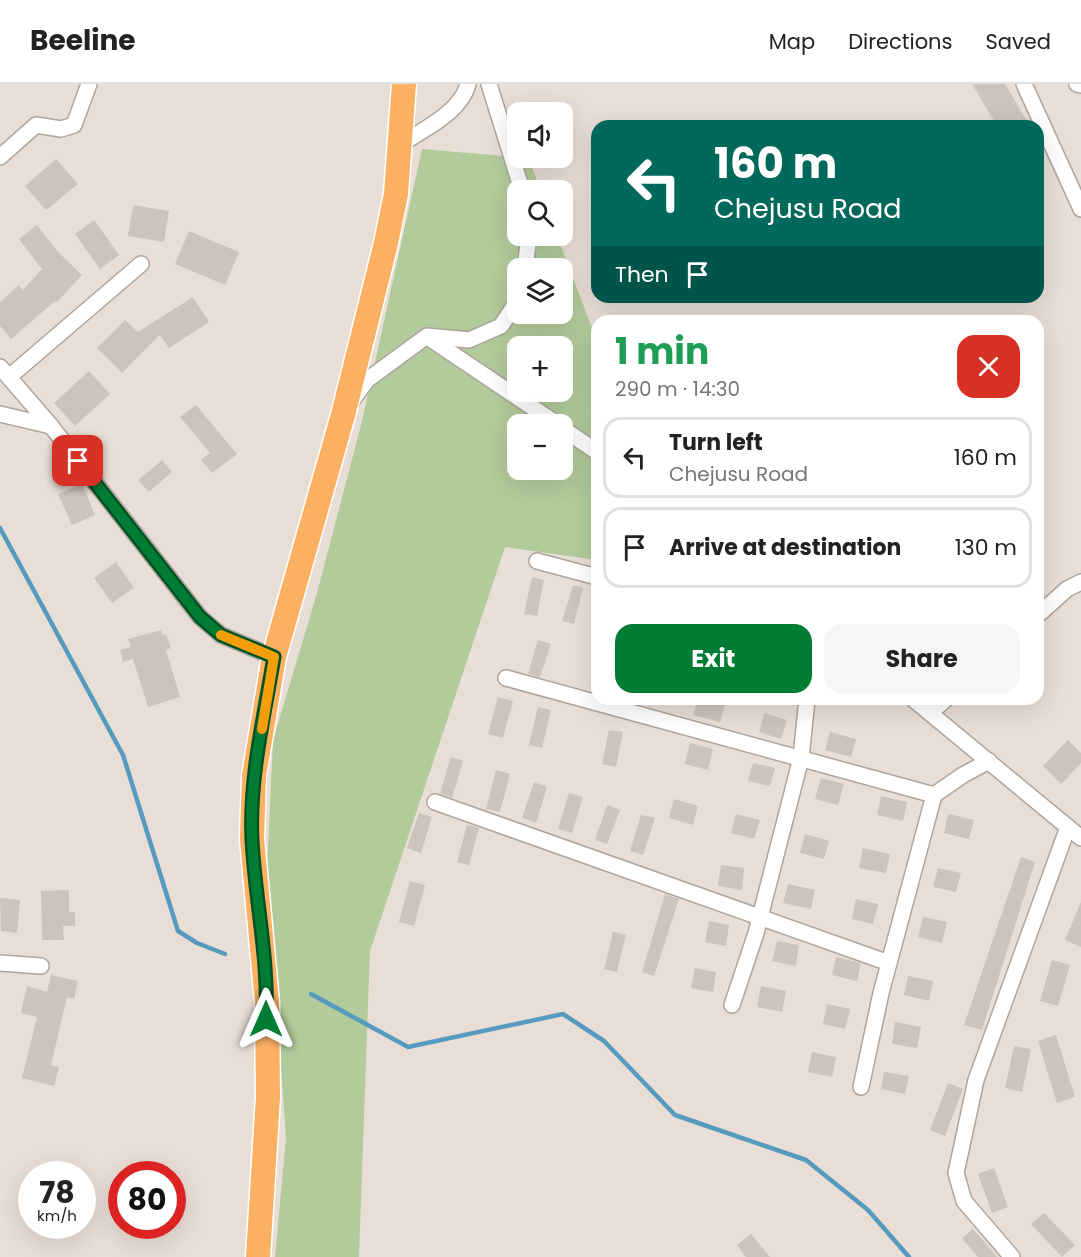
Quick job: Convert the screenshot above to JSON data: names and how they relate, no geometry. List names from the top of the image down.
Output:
{
  "page": {
    "header": "Beeline",
    "nav": ["Map", "Directions", "Saved"],
    "map_buttons": ["+", "−"],
    "turn": ["160 m", "Chejusu Road"],
    "then": "Then",
    "heading": ["1 min", "290 m · 14:30"],
    "list": [
      {
        "name": "Turn left",
        "note": "Chejusu Road",
        "value": "160 m"
      },
      {
        "name": "Arrive at destination",
        "value": "130 m"
      }
    ],
    "buttons": ["Exit", "Share"],
    "speed": "78 km/h",
    "limit": "80"
  }
}
